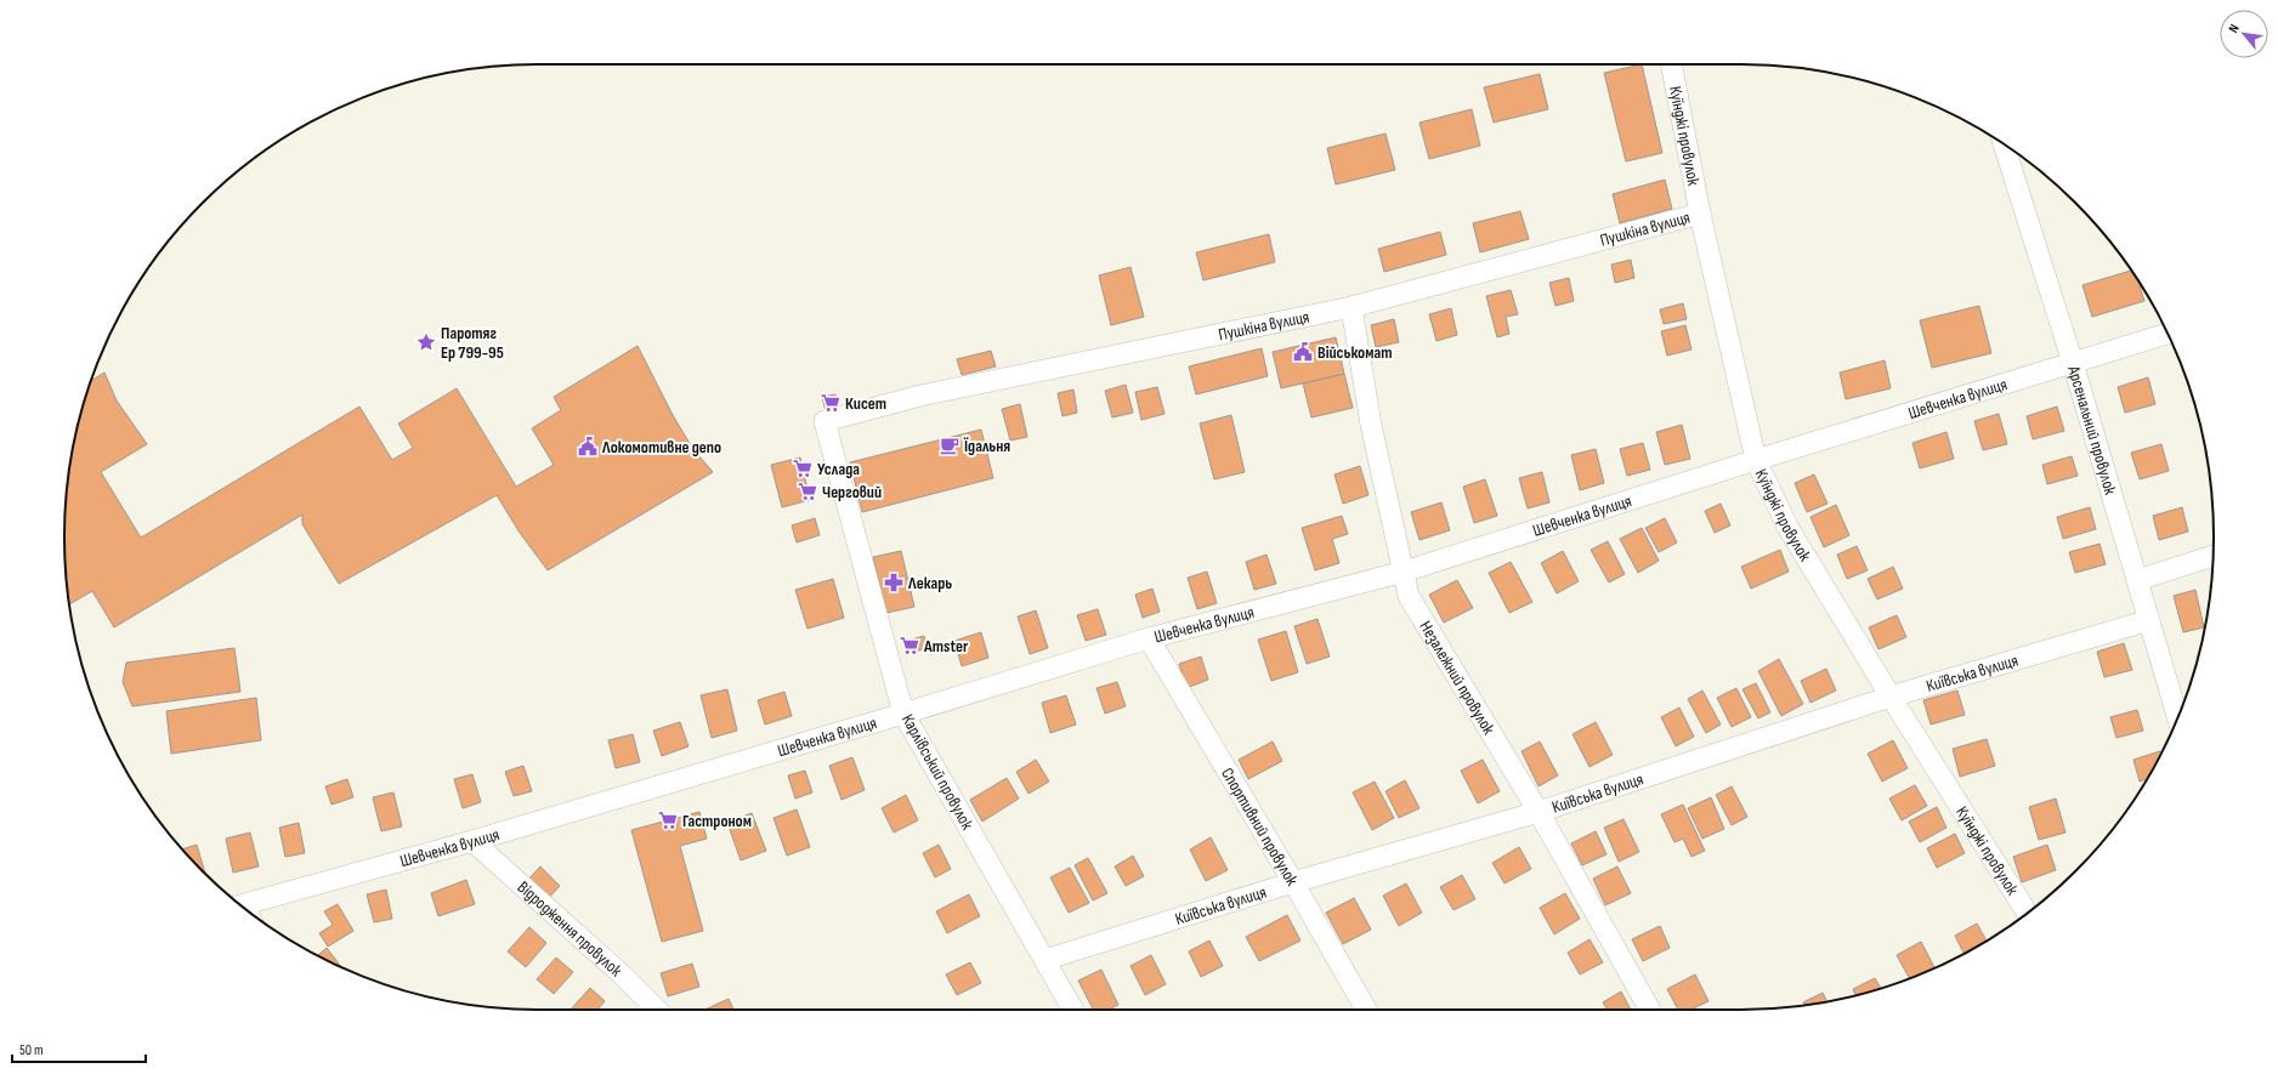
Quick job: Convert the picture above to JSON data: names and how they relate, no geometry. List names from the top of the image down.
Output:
{
  "streets": {
    "street": [
      "Куїнджі провулок",
      "Пушкіна вулиця",
      "Шевченка вулиця",
      "Арсенальний провулок",
      "Київська вулиця",
      "Незалежний провулок",
      "Карлівський провулок",
      "Спортивний провулок",
      "Відродження провулок"
    ]
  },
  "crossings": [
    ["Куїнджі провулок", "Пушкіна вулиця"],
    ["Куїнджі провулок", "Шевченка вулиця"],
    ["Куїнджі провулок", "Київська вулиця"],
    ["Пушкіна вулиця", "Незалежний провулок"],
    ["Пушкіна вулиця", "Карлівський провулок"],
    ["Шевченка вулиця", "Арсенальний провулок"],
    ["Шевченка вулиця", "Незалежний провулок"],
    ["Шевченка вулиця", "Карлівський провулок"],
    ["Шевченка вулиця", "Спортивний провулок"],
    ["Шевченка вулиця", "Відродження провулок"],
    ["Арсенальний провулок", "Київська вулиця"],
    ["Київська вулиця", "Незалежний провулок"],
    ["Київська вулиця", "Карлівський провулок"],
    ["Київська вулиця", "Спортивний провулок"]
  ],
  "places": {
    "place": ["Паротяг Ер 799-95"],
    "public building": ["Військомат", "Локомотивне депо"],
    "supermarket": [
      "Кисет",
      "Услада",
      "Черговий",
      "Amster",
      "Гастроном"
    ],
    "cafe": ["Їдальня"],
    "pharmacy": ["Лекарь"]
  },
  "scale_bar": "50 m",
  "north": "top left"
}
